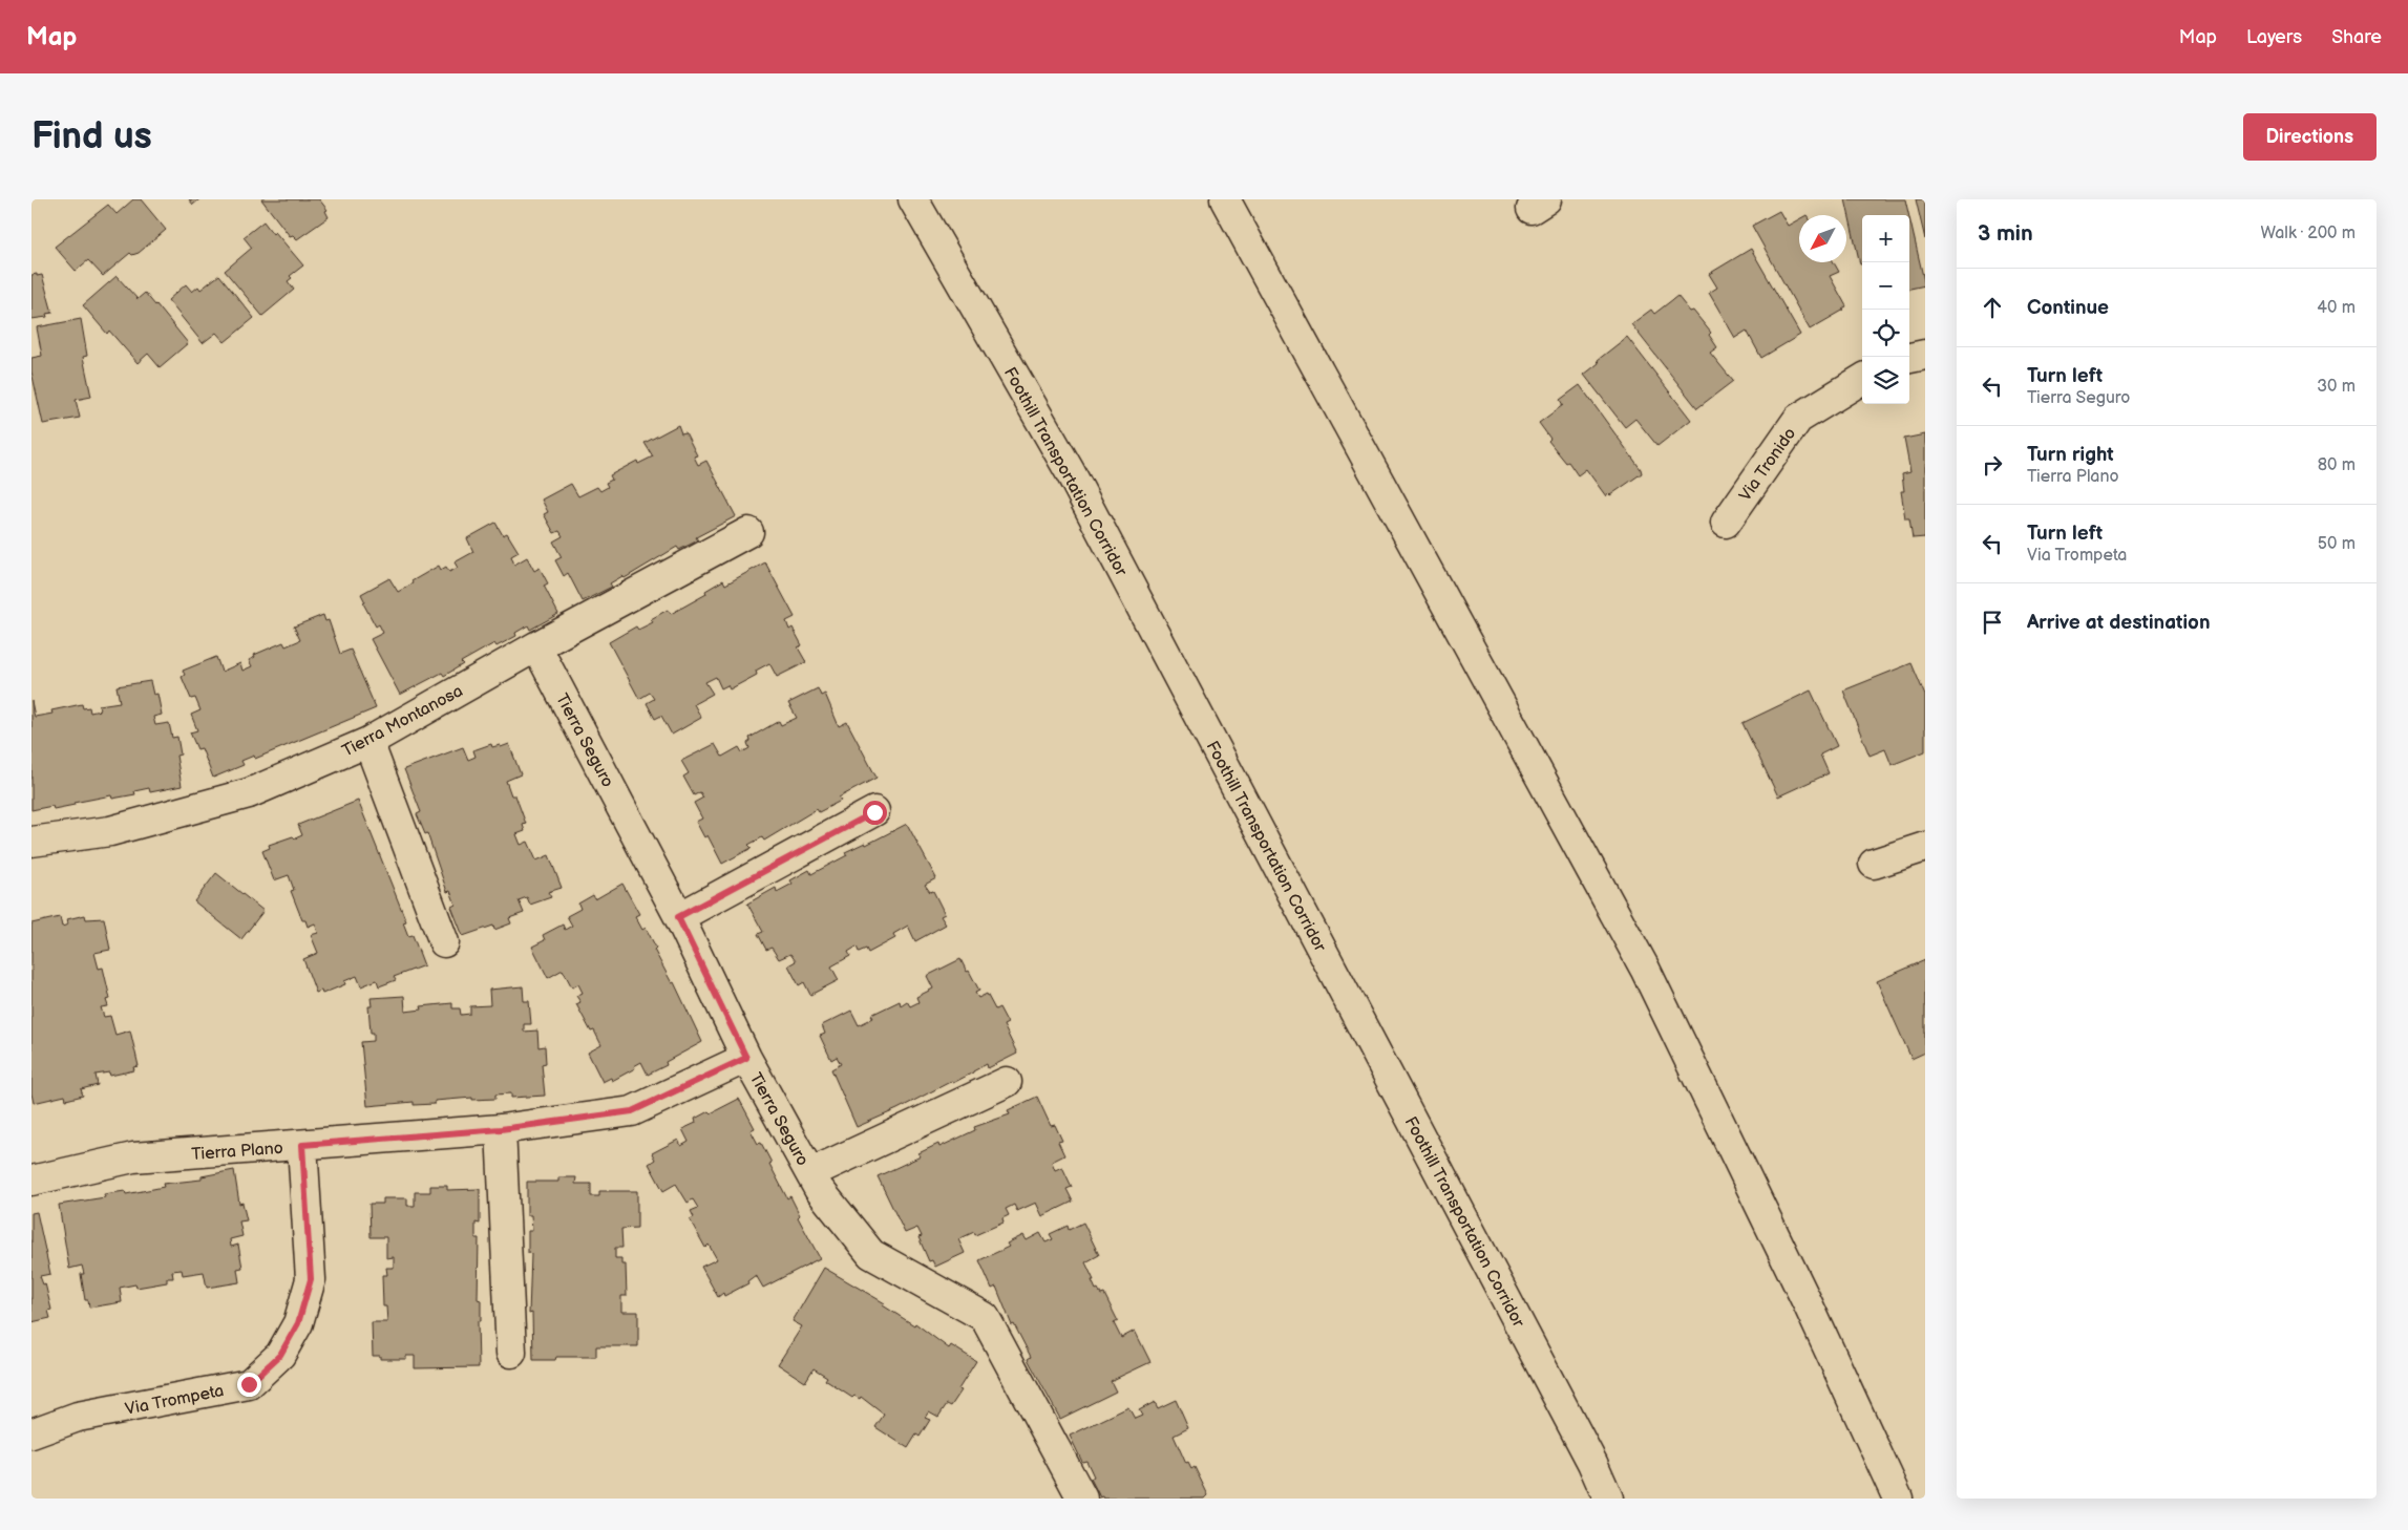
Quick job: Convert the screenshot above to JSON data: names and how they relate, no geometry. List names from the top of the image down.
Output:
{
  "streets": {
    "main road": [
      "Via Tronido",
      "Foothill Transportation Corridor",
      "Tierra Montanosa",
      "Tierra Seguro",
      "Tierra Plano",
      "Via Trompeta"
    ]
  },
  "crossings": [
    ["Tierra Montanosa", "Tierra Seguro"],
    ["Tierra Seguro", "Tierra Plano"],
    ["Tierra Plano", "Via Trompeta"]
  ],
  "north": "bottom left",
  "page": {
    "header": "Map",
    "nav": ["Map", "Layers", "Share"],
    "buttons": "Directions",
    "title": "Find us",
    "heading": ["3 min", "Walk · 200 m"],
    "map_buttons": ["+", "−"],
    "list": [
      ["Continue", "40 m"],
      ["Turn left", "Tierra Seguro", "30 m"],
      ["Turn right", "Tierra Plano", "80 m"],
      ["Turn left", "Via Trompeta", "50 m"],
      "Arrive at destination"
    ]
  }
}
